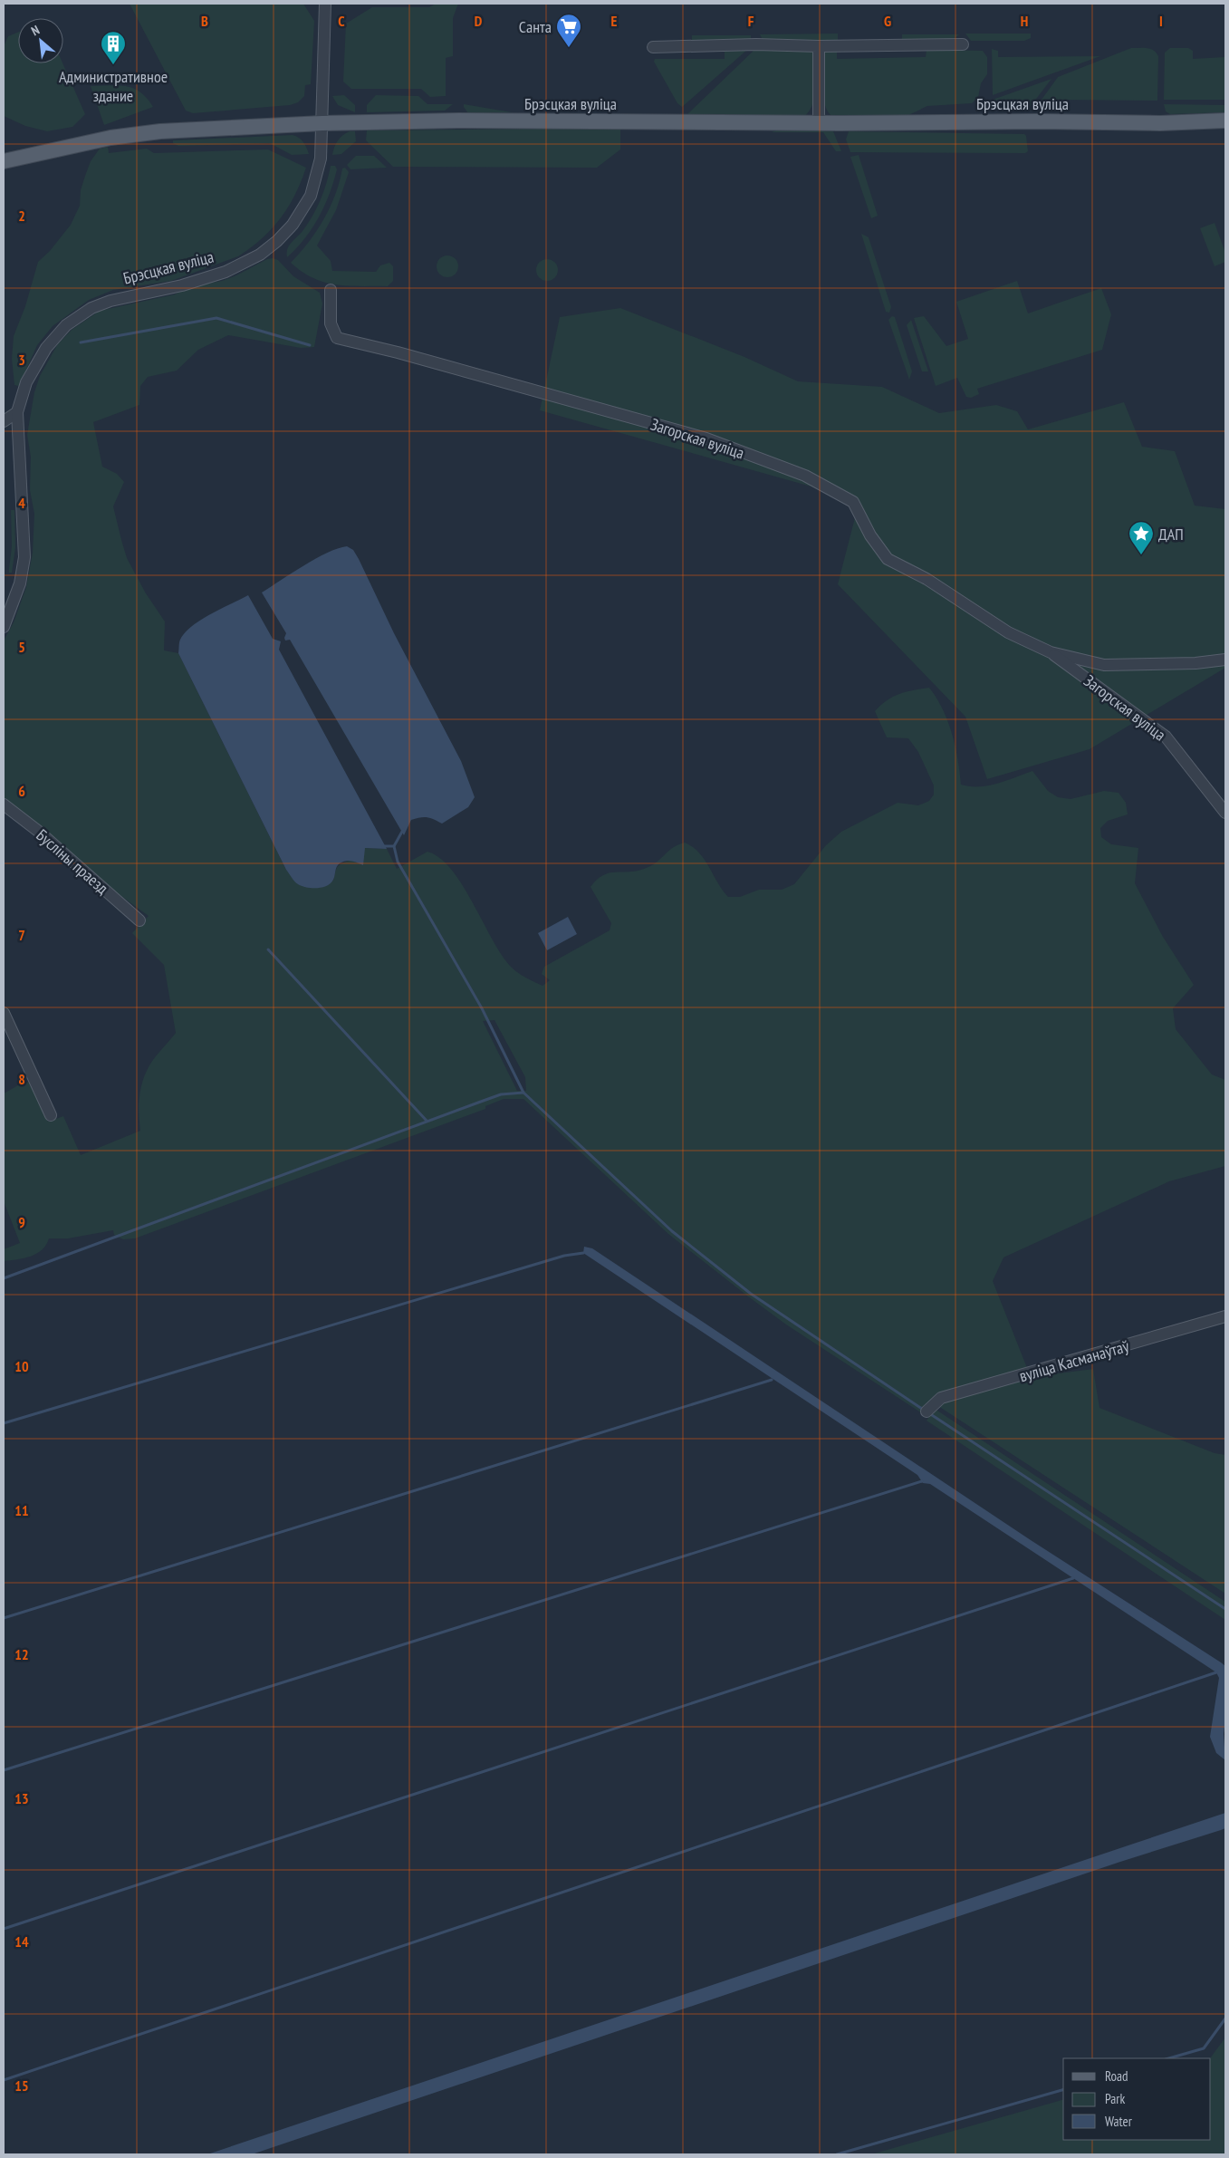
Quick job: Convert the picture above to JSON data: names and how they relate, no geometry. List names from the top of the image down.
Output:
{
  "streets": {
    "main road": ["Брэсцкая вуліца"],
    "street": ["Загорская вуліца", "Бусліны праезд", "вуліца Касманаўтаў"]
  },
  "places": {
    "supermarket": ["Санта"],
    "building": ["Административное здание"],
    "place": ["ДАП"]
  },
  "legend": ["Road", "Park", "Water"],
  "north": "top left",
  "grid": {
    "columns": [
      "B",
      "C",
      "D",
      "E",
      "F",
      "G",
      "H",
      "I"
    ],
    "rows": [
      "2",
      "3",
      "4",
      "5",
      "6",
      "7",
      "8",
      "9",
      "10",
      "11",
      "12",
      "13",
      "14",
      "15"
    ]
  }
}
